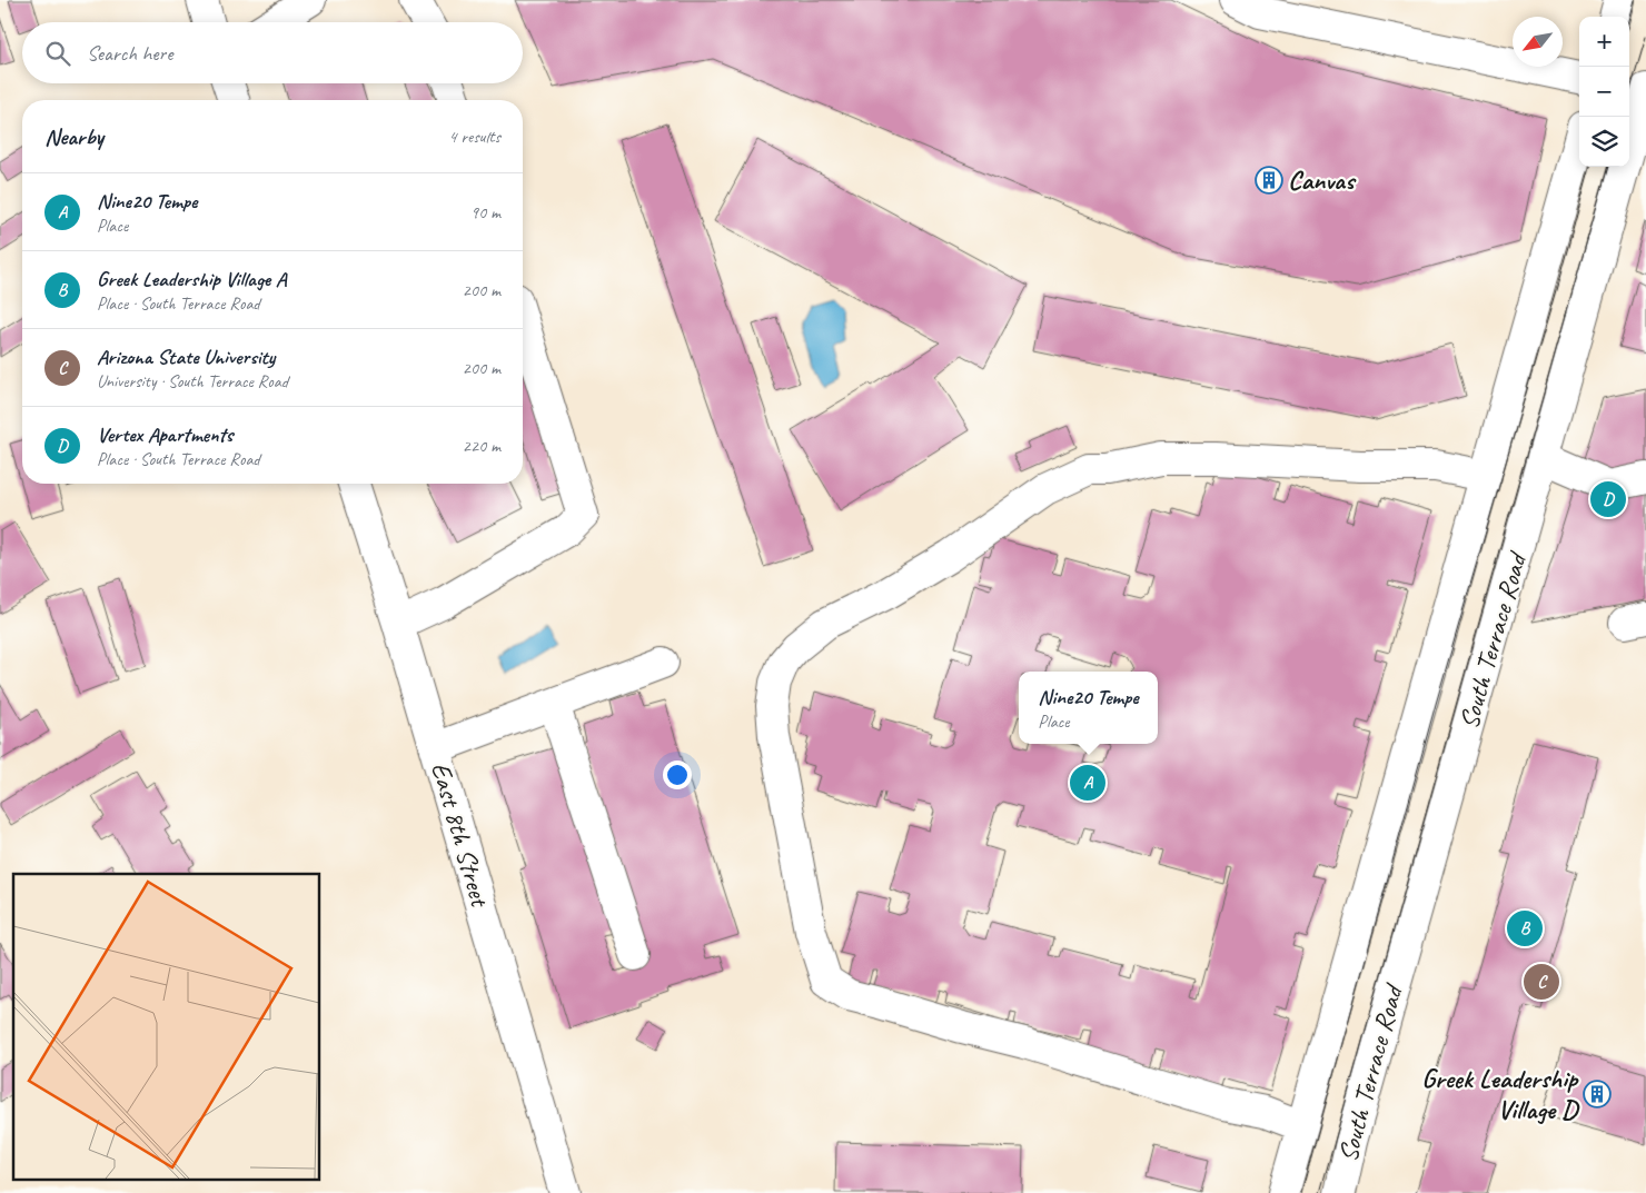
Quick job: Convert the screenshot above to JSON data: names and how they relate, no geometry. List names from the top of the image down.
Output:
{
  "streets": {
    "street": ["South Terrace Road", "East 8th Street"]
  },
  "places": {
    "building": ["Canvas", "Greek Leadership Village D"]
  },
  "north": "bottom left",
  "page": {
    "map_buttons": ["+", "−"],
    "search": "Search here",
    "heading": ["Nearby", "4 results"],
    "list": [
      {
        "mark": "A",
        "name": "Nine20 Tempe",
        "note": "Place",
        "value": "90 m"
      },
      {
        "mark": "B",
        "name": "Greek Leadership Village A",
        "note": "Place · South Terrace Road",
        "value": "200 m"
      },
      {
        "mark": "C",
        "name": "Arizona State University",
        "note": "University · South Terrace Road",
        "value": "200 m"
      },
      {
        "mark": "D",
        "name": "Vertex Apartments",
        "note": "Place · South Terrace Road",
        "value": "220 m"
      }
    ],
    "pins": [
      "D",
      "A",
      "B",
      "C"
    ],
    "popup": ["Nine20 Tempe", "Place"]
  }
}
